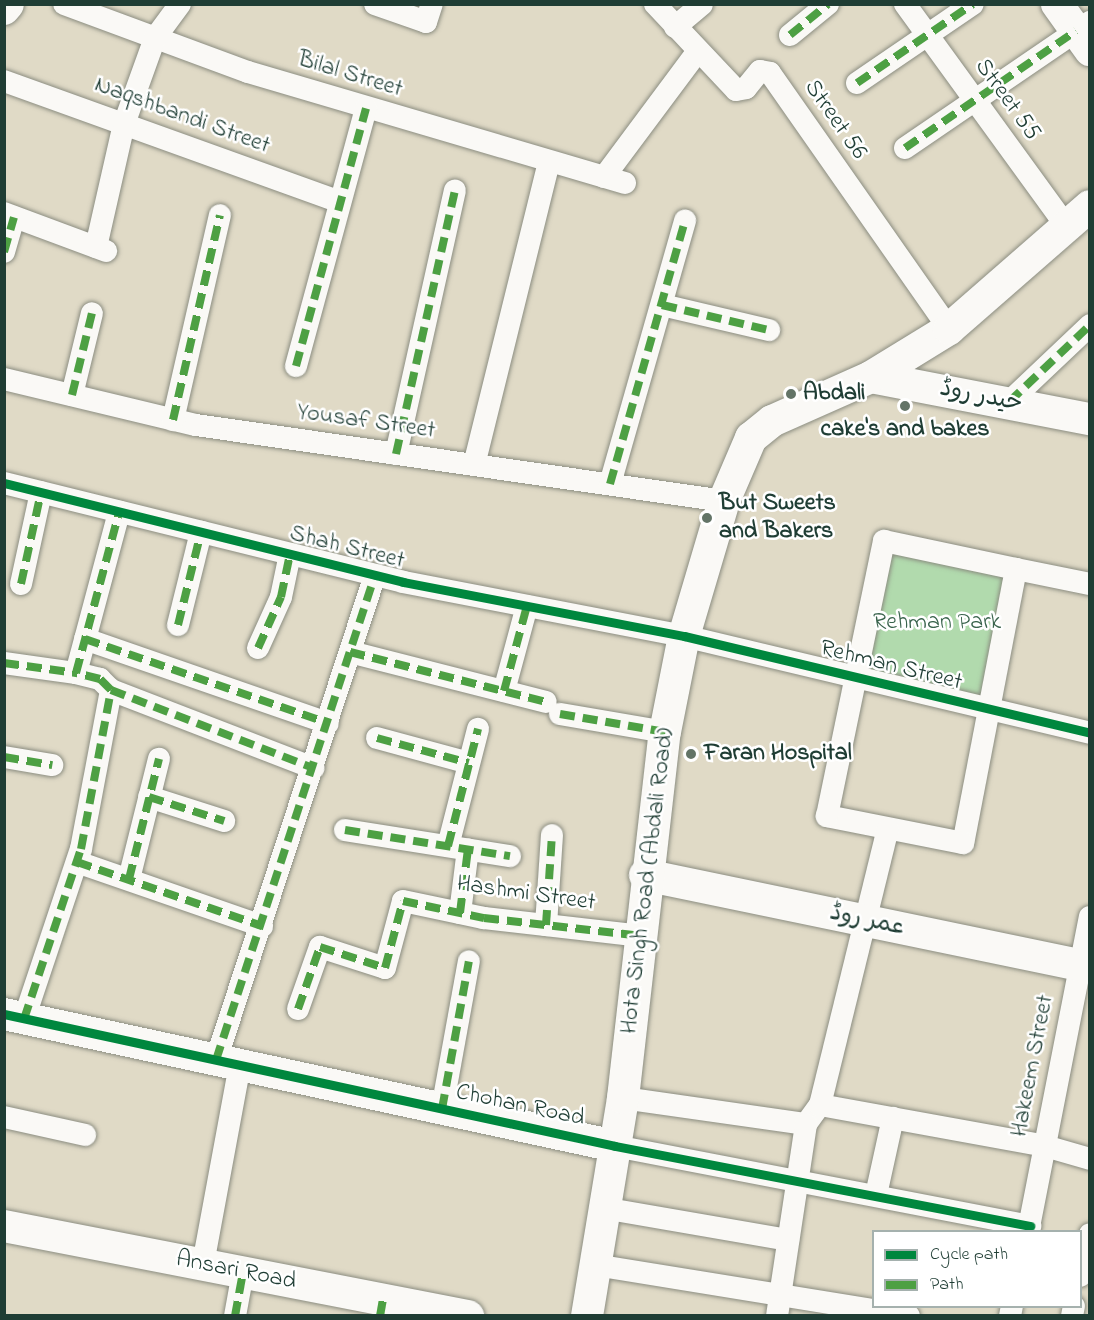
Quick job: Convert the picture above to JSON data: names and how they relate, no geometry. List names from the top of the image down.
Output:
{
  "streets": {
    "main road": [
      "حیدر روڈ",
      "Hota Singh Road (Abdali Road)",
      "عمر روڈ",
      "Chohan Road",
      "Ansari Road"
    ],
    "street": [
      "Bilal Street",
      "Street 55",
      "Naqshbandi Street",
      "Street 56",
      "Yousaf Street",
      "Shah Street",
      "Rehman Street",
      "Hashmi Street",
      "Hakeem Street"
    ]
  },
  "crossings": [
    ["Bilal Street", "Street 56"],
    ["Street 55", "Hota Singh Road (Abdali Road)"],
    ["Street 56", "Hota Singh Road (Abdali Road)"],
    ["حیدر روڈ", "Hota Singh Road (Abdali Road)"],
    ["Yousaf Street", "Hota Singh Road (Abdali Road)"],
    ["Shah Street", "Rehman Street"],
    ["Shah Street", "Hota Singh Road (Abdali Road)"],
    ["Rehman Street", "Hota Singh Road (Abdali Road)"],
    ["Hota Singh Road (Abdali Road)", "Hashmi Street"],
    ["Hota Singh Road (Abdali Road)", "عمر روڈ"],
    ["Hota Singh Road (Abdali Road)", "Chohan Road"],
    ["عمر روڈ", "Hakeem Street"],
    ["Hakeem Street", "Chohan Road"]
  ],
  "parks": ["Rehman Park"],
  "places": [
    "Abdali",
    "cake's and bakes",
    "But Sweets and Bakers",
    "Faran Hospital"
  ],
  "legend": ["Cycle path", "Path"]
}
